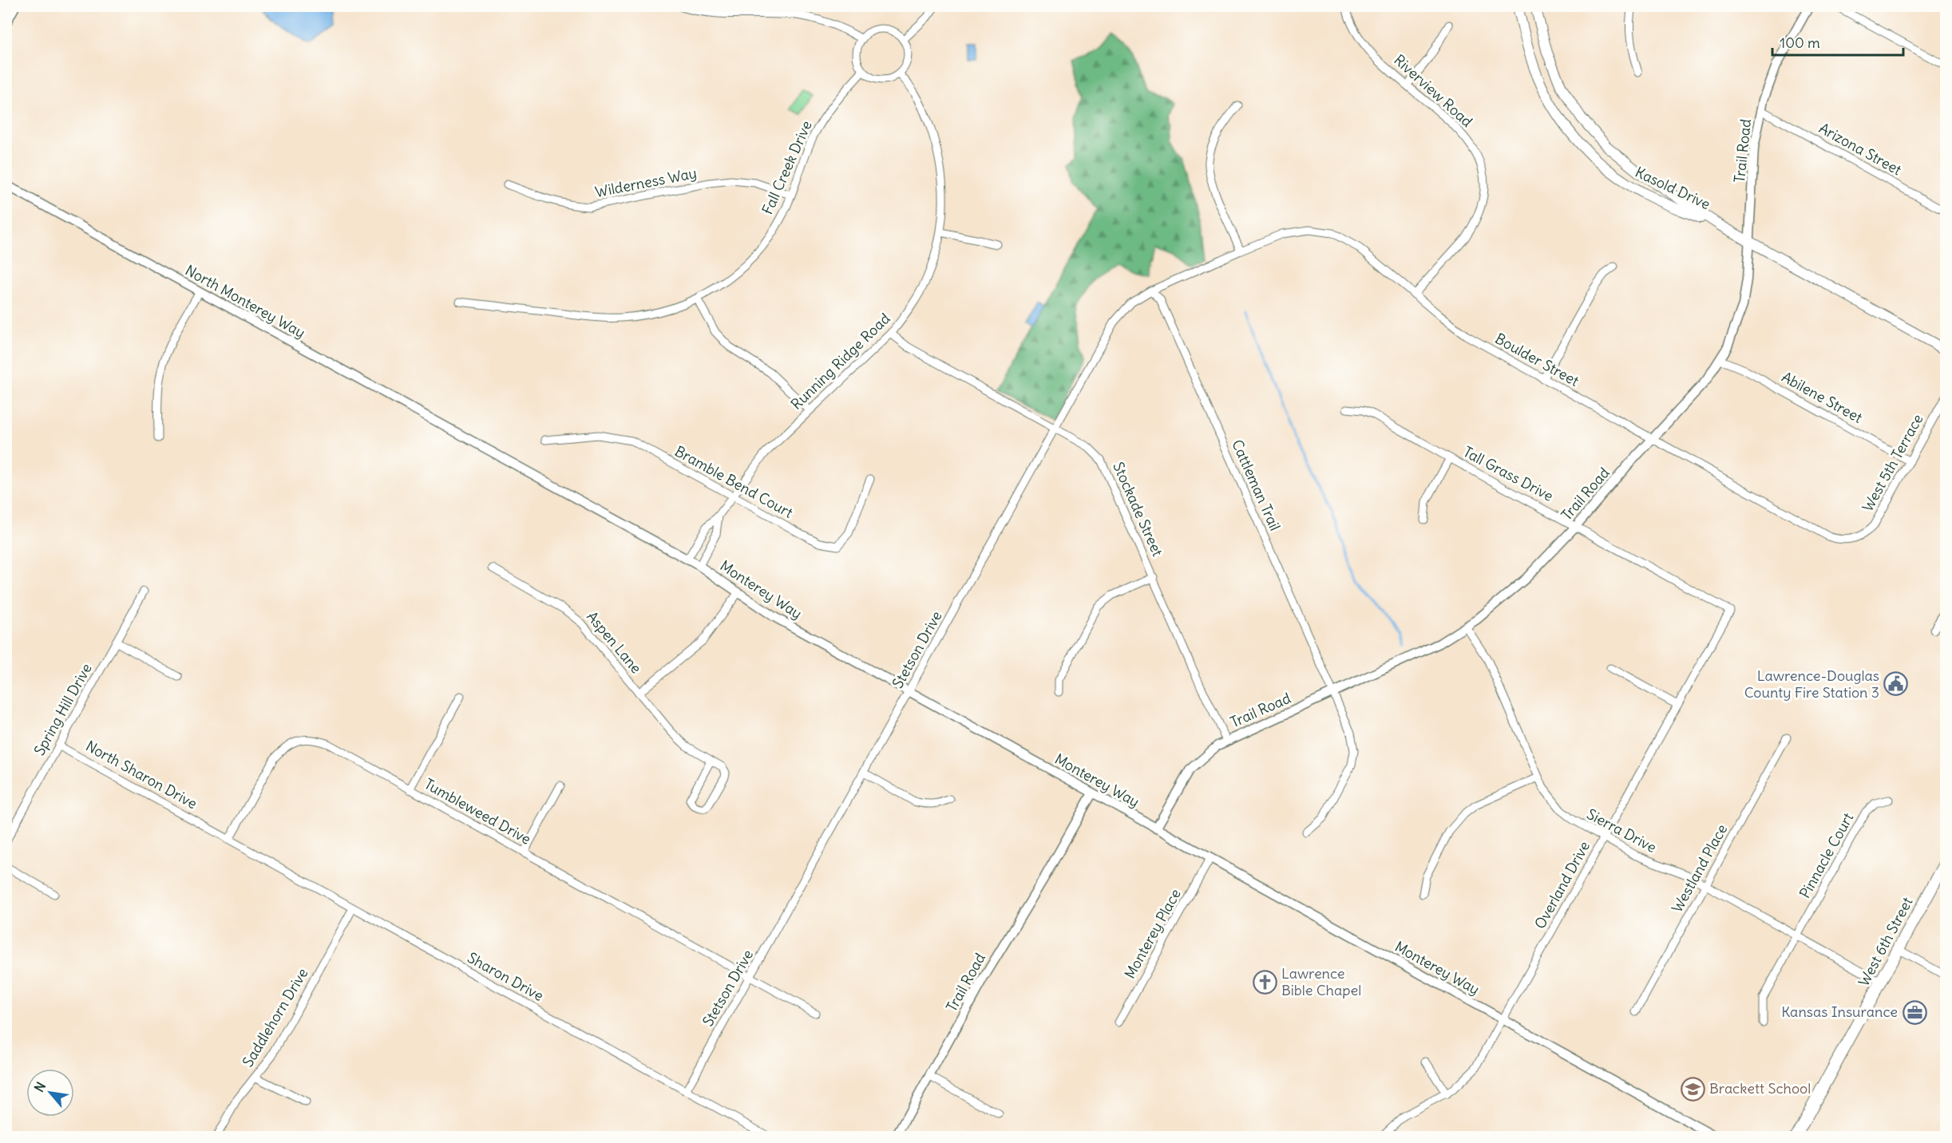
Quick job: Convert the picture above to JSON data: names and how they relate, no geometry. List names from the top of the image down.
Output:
{
  "streets": {
    "main road": ["Kasold Drive", "West 6th Street"],
    "street": [
      "Riverview Road",
      "Arizona Street",
      "Trail Road",
      "Fall Creek Drive",
      "Wilderness Way",
      "North Monterey Way",
      "Boulder Street",
      "Running Ridge Road",
      "Abilene Street",
      "West 5th Terrace",
      "Tall Grass Drive",
      "Bramble Bend Court",
      "Cattleman Trail",
      "Stockade Street",
      "Monterey Way",
      "Aspen Lane",
      "Stetson Drive",
      "Spring Hill Drive",
      "North Sharon Drive",
      "Tumbleweed Drive",
      "Sierra Drive",
      "Pinnacle Court",
      "Westland Place",
      "Overland Drive",
      "Monterey Place",
      "Sharon Drive",
      "Saddlehorn Drive"
    ]
  },
  "crossings": [
    ["Riverview Road", "Boulder Street"],
    ["Arizona Street", "Trail Road"],
    ["Trail Road", "Kasold Drive"],
    ["Trail Road", "Boulder Street"],
    ["Trail Road", "Abilene Street"],
    ["Trail Road", "Tall Grass Drive"],
    ["Trail Road", "Cattleman Trail"],
    ["Trail Road", "Stockade Street"],
    ["Trail Road", "Monterey Way"],
    ["Trail Road", "Sierra Drive"],
    ["Fall Creek Drive", "Wilderness Way"],
    ["Fall Creek Drive", "Running Ridge Road"],
    ["North Monterey Way", "Monterey Way"],
    ["Boulder Street", "West 5th Terrace"],
    ["Boulder Street", "Stetson Drive"],
    ["Running Ridge Road", "Bramble Bend Court"],
    ["Running Ridge Road", "Stockade Street"],
    ["Running Ridge Road", "Monterey Way"],
    ["Abilene Street", "West 5th Terrace"],
    ["Tall Grass Drive", "Overland Drive"],
    ["Cattleman Trail", "Stetson Drive"],
    ["Stockade Street", "Stetson Drive"],
    ["Monterey Way", "Aspen Lane"],
    ["Monterey Way", "Stetson Drive"],
    ["Monterey Way", "Overland Drive"],
    ["Monterey Way", "Monterey Place"],
    ["Stetson Drive", "Tumbleweed Drive"],
    ["Stetson Drive", "Sharon Drive"],
    ["Spring Hill Drive", "North Sharon Drive"],
    ["North Sharon Drive", "Tumbleweed Drive"],
    ["North Sharon Drive", "Sharon Drive"],
    ["Tumbleweed Drive", "Sharon Drive"],
    ["Sierra Drive", "Pinnacle Court"],
    ["Sierra Drive", "Westland Place"],
    ["Sierra Drive", "Overland Drive"],
    ["Sierra Drive", "West 6th Street"],
    ["Sharon Drive", "Saddlehorn Drive"]
  ],
  "places": {
    "public building": ["Lawrence-Douglas County Fire Station 3"],
    "church": ["Lawrence Bible Chapel"],
    "office": ["Kansas Insurance"],
    "school or university": ["Brackett School"]
  },
  "scale_bar": "100 m",
  "north": "top left"
}
